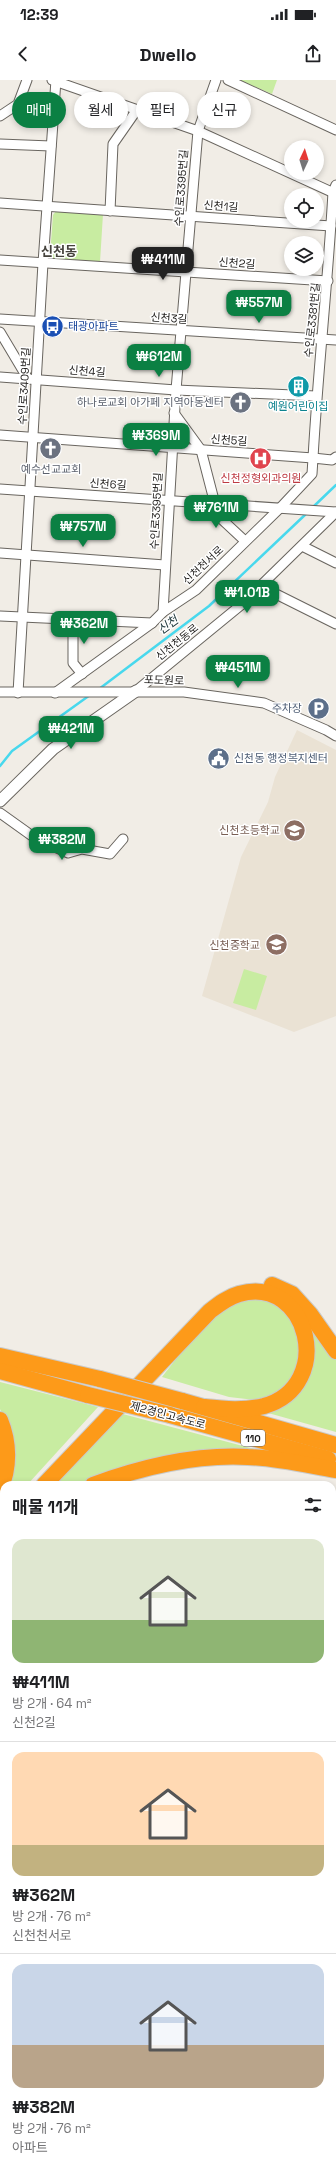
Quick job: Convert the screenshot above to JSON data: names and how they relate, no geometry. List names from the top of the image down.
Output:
{
  "streets": {
    "highway": ["제2경인고속도로", "110"],
    "street": [
      "수인로3395번길",
      "신천1길",
      "신천2길",
      "신천3길",
      "수인로3381번길",
      "신천4길",
      "수인로3409번길",
      "신천5길",
      "신천6길",
      "신천천서로",
      "신천천동로",
      "포도원로"
    ]
  },
  "crossings": [
    ["수인로3395번길", "신천1길"],
    ["수인로3395번길", "신천2길"],
    ["수인로3395번길", "신천3길"],
    ["수인로3395번길", "신천4길"],
    ["수인로3395번길", "신천5길"],
    ["수인로3395번길", "신천6길"],
    ["수인로3395번길", "신천천서로"],
    ["신천1길", "수인로3381번길"],
    ["신천1길", "수인로3409번길"],
    ["신천2길", "수인로3381번길"],
    ["신천2길", "수인로3409번길"],
    ["신천3길", "수인로3381번길"],
    ["신천3길", "수인로3409번길"],
    ["수인로3381번길", "신천4길"],
    ["수인로3381번길", "신천5길"],
    ["수인로3381번길", "신천천서로"],
    ["신천4길", "수인로3409번길"],
    ["수인로3409번길", "신천5길"],
    ["수인로3409번길", "신천6길"],
    ["신천5길", "신천천서로"],
    ["신천6길", "신천천서로"],
    ["신천6길", "신천천동로"],
    ["신천천동로", "포도원로"]
  ],
  "districts": ["신천동"],
  "water": ["신천"],
  "places": {
    "bus stop": ["태광아파트"],
    "building": ["예원어린이집"],
    "church": ["하나로교회 아가페 지역아동센터", "예수선교교회"],
    "hospital": ["신천정형외과의원"],
    "parking": ["주차장"],
    "public building": ["신천동 행정복지센터"],
    "school or university": ["신천초등학교", "신천중학교"]
  },
  "north": "top",
  "page": {
    "status": "12:39",
    "header": "Dwello",
    "chip": [
      "매매",
      "월세",
      "필터",
      "신규"
    ],
    "price": [
      "₩411M",
      "₩557M",
      "₩612M",
      "₩369M",
      "₩761M",
      "₩757M",
      "₩1.01B",
      "₩362M",
      "₩451M",
      "₩421M",
      "₩382M"
    ],
    "heading": "매물 11개",
    "list": [
      {
        "name": "₩411M",
        "note": "방 2개 · 64 m² · 신천2길"
      },
      {
        "name": "₩362M",
        "note": "방 2개 · 76 m² · 신천천서로"
      },
      {
        "name": "₩382M",
        "note": "방 2개 · 76 m² · 아파트"
      }
    ]
  }
}
